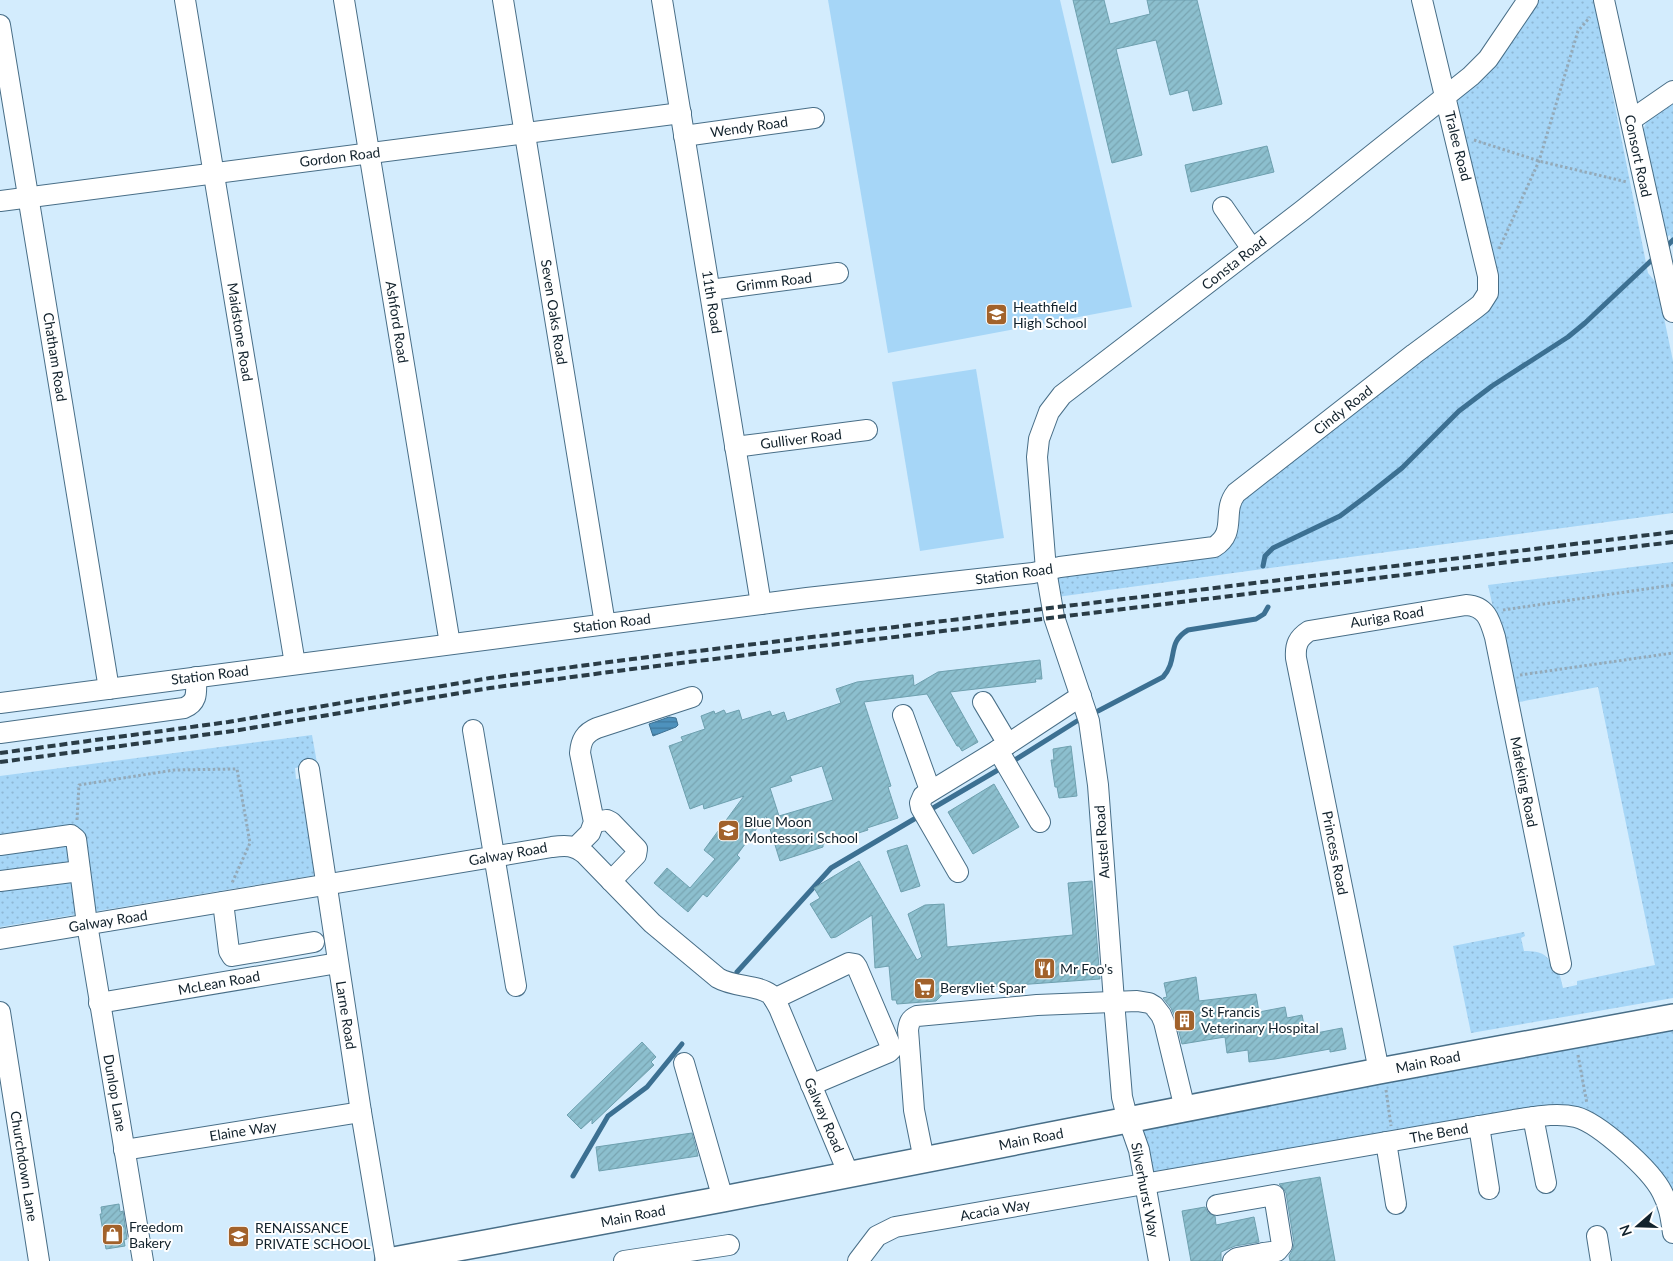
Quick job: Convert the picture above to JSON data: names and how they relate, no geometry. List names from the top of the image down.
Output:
{
  "streets": {
    "main road": ["Main Road"],
    "street": [
      "Wendy Road",
      "Tralee Road",
      "Consort Road",
      "Gordon Road",
      "Consta Road",
      "Grimm Road",
      "11th Road",
      "Seven Oaks Road",
      "Ashford Road",
      "Maidstone Road",
      "Chatham Road",
      "Cindy Road",
      "Gulliver Road",
      "Station Road",
      "Auriga Road",
      "Mafeking Road",
      "Austel Road",
      "Princess Road",
      "Galway Road",
      "McLean Road",
      "Larne Road",
      "Dunlop Lane",
      "Elaine Way",
      "The Bend",
      "Churchdown Lane",
      "Silverhurst Way",
      "Acacia Way"
    ]
  },
  "crossings": [
    ["Wendy Road", "11th Road"],
    ["Tralee Road", "Consta Road"],
    ["Tralee Road", "Cindy Road"],
    ["Gordon Road", "11th Road"],
    ["Gordon Road", "Seven Oaks Road"],
    ["Gordon Road", "Ashford Road"],
    ["Gordon Road", "Maidstone Road"],
    ["Gordon Road", "Chatham Road"],
    ["Consta Road", "Station Road"],
    ["Consta Road", "Austel Road"],
    ["Grimm Road", "11th Road"],
    ["11th Road", "Gulliver Road"],
    ["11th Road", "Station Road"],
    ["Seven Oaks Road", "Station Road"],
    ["Ashford Road", "Station Road"],
    ["Maidstone Road", "Station Road"],
    ["Chatham Road", "Station Road"],
    ["Cindy Road", "Station Road"],
    ["Station Road", "Austel Road"],
    ["Auriga Road", "Mafeking Road"],
    ["Auriga Road", "Princess Road"],
    ["Austel Road", "Main Road"],
    ["Austel Road", "Silverhurst Way"],
    ["Princess Road", "Main Road"],
    ["Galway Road", "Larne Road"],
    ["Galway Road", "Main Road"],
    ["Galway Road", "Dunlop Lane"],
    ["McLean Road", "Larne Road"],
    ["McLean Road", "Dunlop Lane"],
    ["Larne Road", "Main Road"],
    ["Larne Road", "Elaine Way"],
    ["Main Road", "Silverhurst Way"],
    ["Dunlop Lane", "Elaine Way"],
    ["The Bend", "Silverhurst Way"],
    ["The Bend", "Acacia Way"],
    ["Silverhurst Way", "Acacia Way"]
  ],
  "places": {
    "school or university": ["Heathfield High School", "Blue Moon Montessori School", "RENAISSANCE PRIVATE SCHOOL"],
    "restaurant": ["Mr Foo's"],
    "supermarket": ["Bergvliet Spar"],
    "building": ["St Francis Veterinary Hospital"],
    "shop": ["Freedom Bakery"]
  },
  "north": "left"
}
